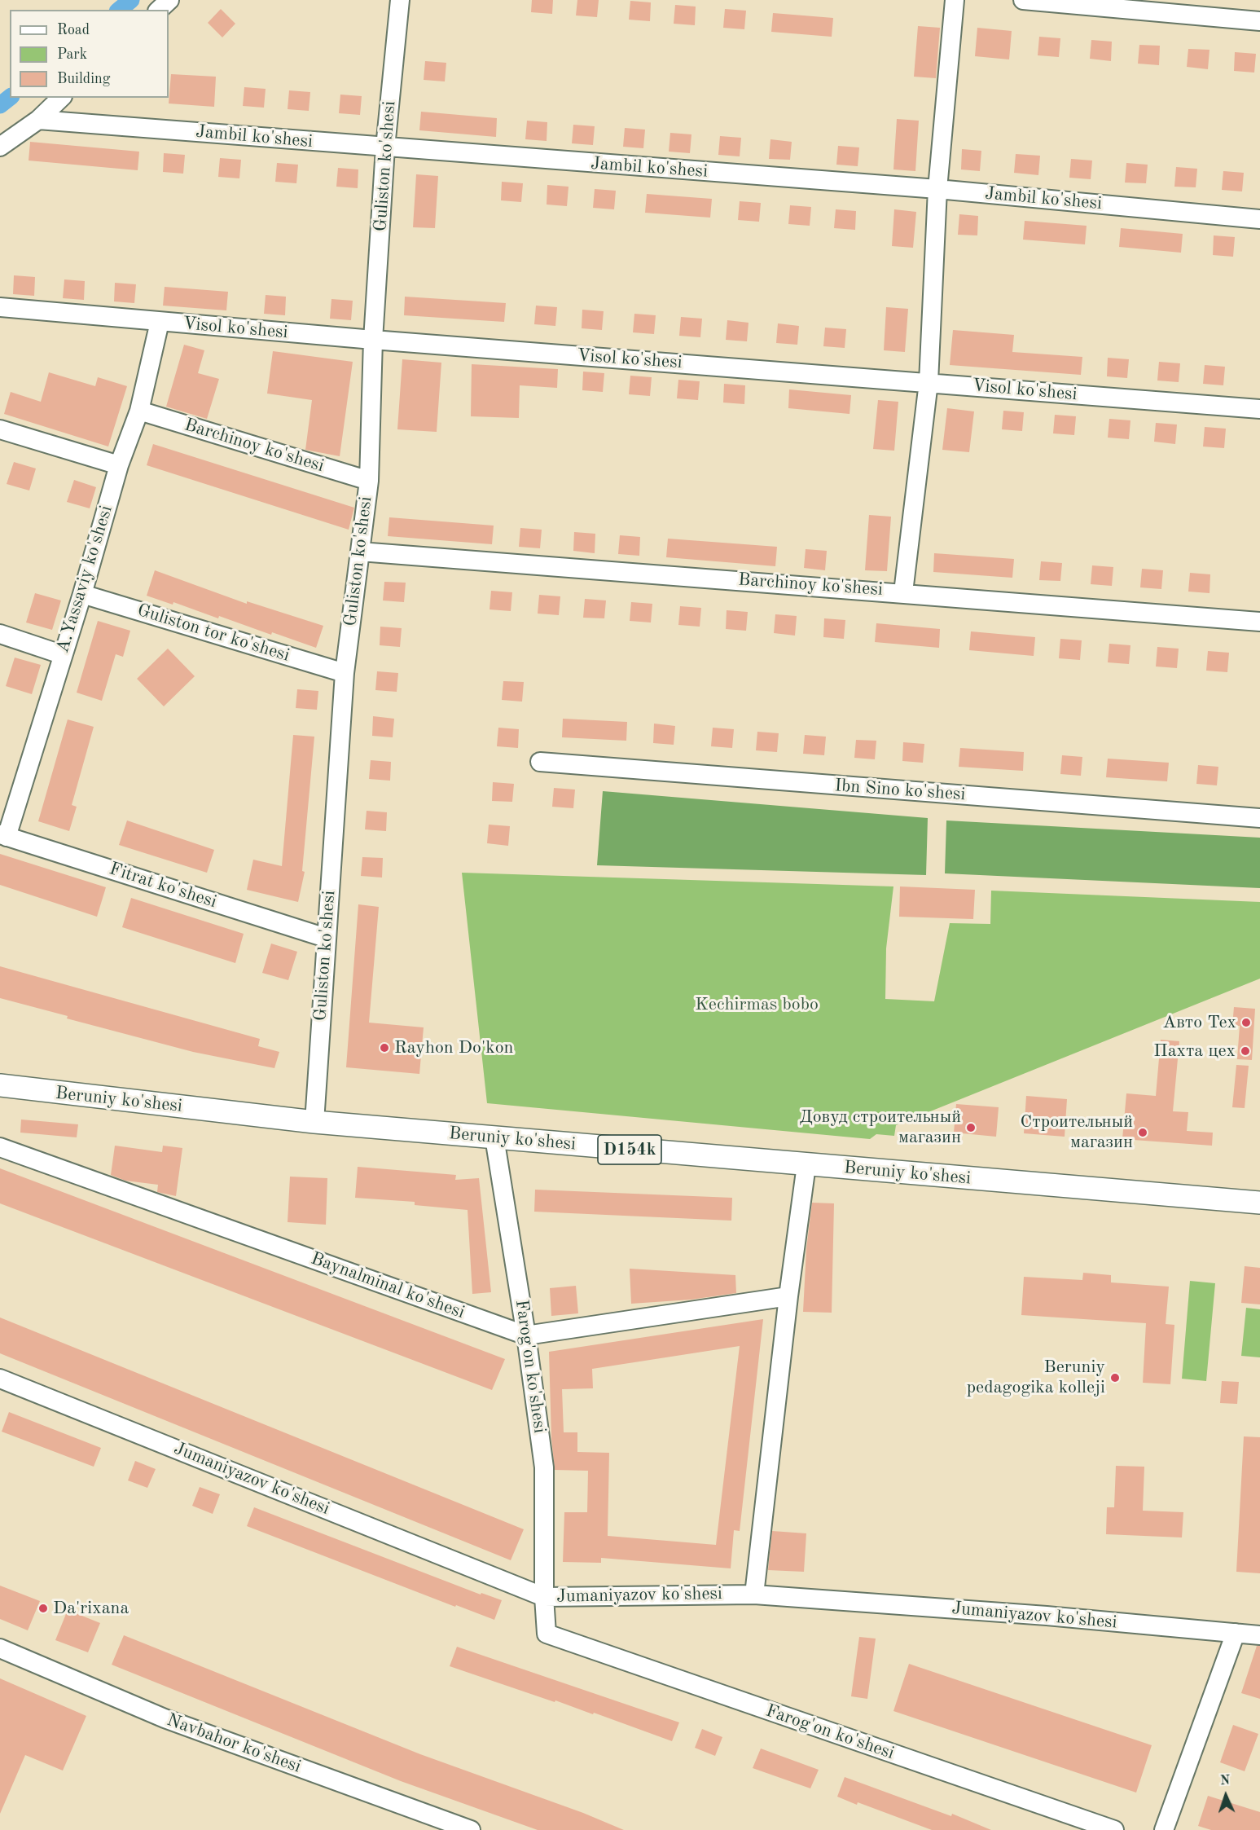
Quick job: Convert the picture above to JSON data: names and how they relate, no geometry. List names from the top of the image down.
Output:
{
  "streets": {
    "main road": ["Beruniy ko'shesi", "D154k"],
    "street": [
      "Jambil ko'shesi",
      "Guliston ko'shesi",
      "Visol ko'shesi",
      "Barchinoy ko'shesi",
      "A.Yassaviy ko'shesi",
      "Guliston tor ko'shesi",
      "Ibn Sino ko'shesi",
      "Fitrat ko'shesi",
      "Baynalminal ko'shesi",
      "Farog'on ko'shesi",
      "Jumaniyazov ko'shesi",
      "Navbahor ko'shesi"
    ]
  },
  "crossings": [
    ["Jambil ko'shesi", "Guliston ko'shesi"],
    ["Guliston ko'shesi", "Visol ko'shesi"],
    ["Guliston ko'shesi", "Barchinoy ko'shesi"],
    ["Guliston ko'shesi", "Guliston tor ko'shesi"],
    ["Guliston ko'shesi", "Fitrat ko'shesi"],
    ["Guliston ko'shesi", "Beruniy ko'shesi"],
    ["Visol ko'shesi", "A.Yassaviy ko'shesi"],
    ["Barchinoy ko'shesi", "A.Yassaviy ko'shesi"],
    ["A.Yassaviy ko'shesi", "Guliston tor ko'shesi"],
    ["A.Yassaviy ko'shesi", "Fitrat ko'shesi"],
    ["Beruniy ko'shesi", "Farog'on ko'shesi"],
    ["Baynalminal ko'shesi", "Farog'on ko'shesi"],
    ["Farog'on ko'shesi", "Jumaniyazov ko'shesi"]
  ],
  "parks": ["Kechirmas bobo"],
  "places": [
    "Авто Тех",
    "Rayhon Do'kon",
    "Пахта цех",
    "Довуд строительный магазин",
    "Строительный магазин",
    "Beruniy pedagogika kolleji",
    "Da'rixana"
  ],
  "legend": ["Road", "Park", "Building"],
  "north": "top"
}
